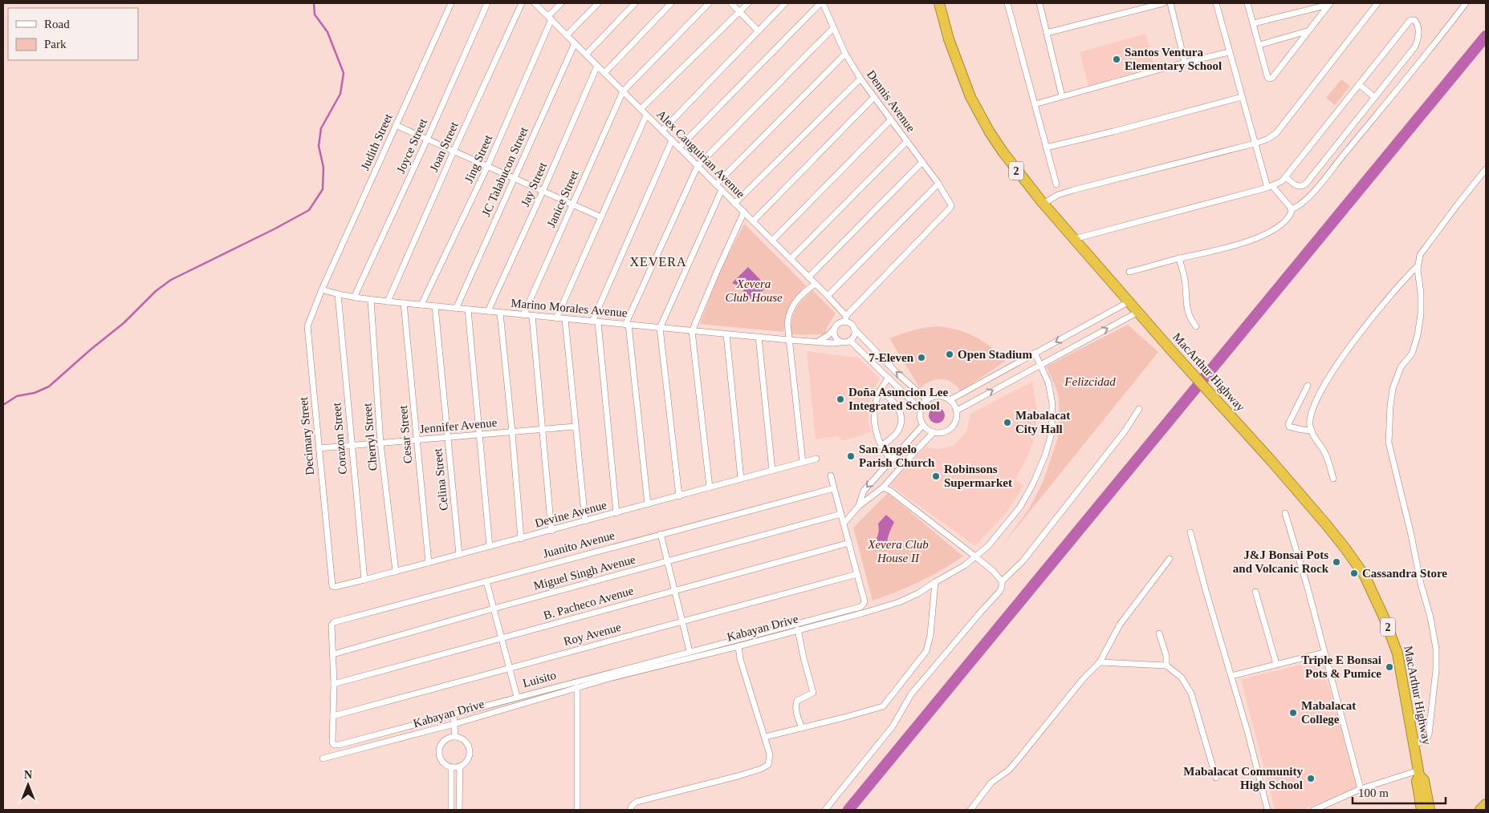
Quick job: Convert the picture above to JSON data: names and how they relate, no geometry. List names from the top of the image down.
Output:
{
  "streets": {
    "highway": ["2", "MacArthur Highway"],
    "street": [
      "Dennis Avenue",
      "Judith Street",
      "Joyce Street",
      "Joan Street",
      "Alex Cauguirian Avenue",
      "Jing Street",
      "JC Talabucon Street",
      "Jay Street",
      "Janice Street",
      "Marino Morales Avenue",
      "Jennifer Avenue",
      "Cesar Street",
      "Decimary Street",
      "Cherryl Street",
      "Corazon Street",
      "Celina Street",
      "Devine Avenue",
      "Juanito Avenue",
      "Miguel Singh Avenue",
      "B. Pacheco Avenue",
      "Kabayan Drive",
      "Roy Avenue",
      "Luisito"
    ]
  },
  "crossings": [
    ["Dennis Avenue", "Alex Cauguirian Avenue"],
    ["Judith Street", "Marino Morales Avenue"],
    ["Judith Street", "Decimary Street"],
    ["Joyce Street", "Marino Morales Avenue"],
    ["Joan Street", "Marino Morales Avenue"],
    ["Alex Cauguirian Avenue", "Jing Street"],
    ["Alex Cauguirian Avenue", "JC Talabucon Street"],
    ["Alex Cauguirian Avenue", "Jay Street"],
    ["Alex Cauguirian Avenue", "Janice Street"],
    ["Jing Street", "Marino Morales Avenue"],
    ["JC Talabucon Street", "Marino Morales Avenue"],
    ["Jay Street", "Marino Morales Avenue"],
    ["Janice Street", "Marino Morales Avenue"],
    ["Marino Morales Avenue", "Cesar Street"],
    ["Marino Morales Avenue", "Decimary Street"],
    ["Marino Morales Avenue", "Cherryl Street"],
    ["Marino Morales Avenue", "Corazon Street"],
    ["Marino Morales Avenue", "Celina Street"],
    ["Jennifer Avenue", "Cesar Street"],
    ["Jennifer Avenue", "Decimary Street"],
    ["Jennifer Avenue", "Cherryl Street"],
    ["Jennifer Avenue", "Corazon Street"],
    ["Jennifer Avenue", "Celina Street"],
    ["Cesar Street", "Devine Avenue"],
    ["Decimary Street", "Devine Avenue"],
    ["Cherryl Street", "Devine Avenue"],
    ["Corazon Street", "Devine Avenue"],
    ["Celina Street", "Devine Avenue"],
    ["Juanito Avenue", "Luisito"],
    ["Miguel Singh Avenue", "Luisito"],
    ["B. Pacheco Avenue", "Luisito"],
    ["Roy Avenue", "Luisito"]
  ],
  "districts": ["XEVERA"],
  "parks": ["Xevera Club House", "Felizcidad", "Xevera Club House II"],
  "places": [
    "Santos Ventura Elementary School",
    "Open Stadium",
    "7-Eleven",
    "Doña Asuncion Lee Integrated School",
    "Mabalacat City Hall",
    "San Angelo Parish Church",
    "Robinsons Supermarket",
    "J&J Bonsai Pots and Volcanic Rock",
    "Cassandra Store",
    "Triple E Bonsai Pots & Pumice",
    "Mabalacat College",
    "Mabalacat Community High School"
  ],
  "legend": ["Road", "Park"],
  "scale_bar": "100 m",
  "north": "top"
}
